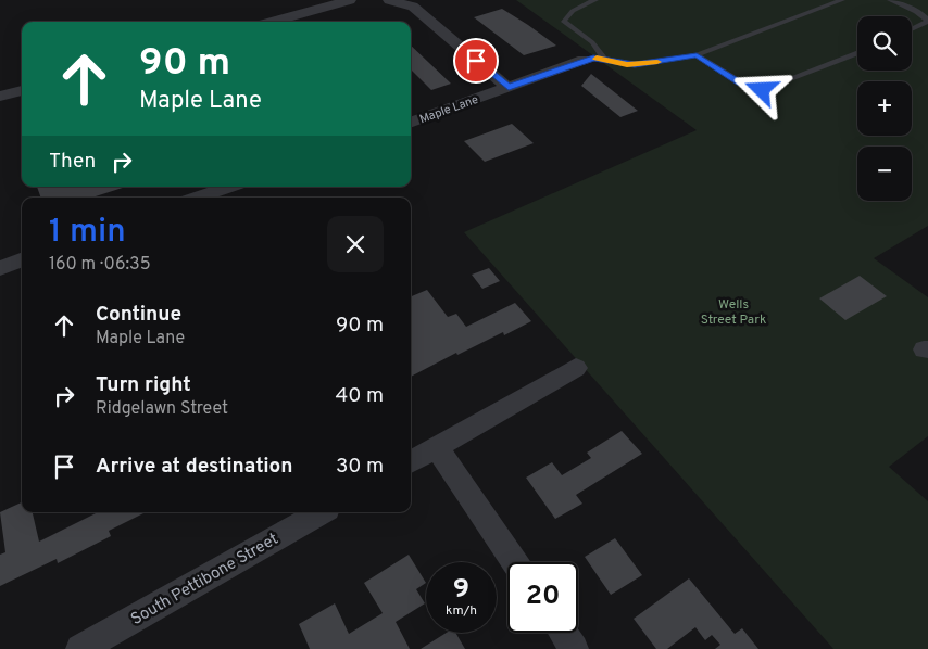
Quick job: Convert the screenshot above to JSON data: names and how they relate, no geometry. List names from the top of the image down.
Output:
{
  "streets": {
    "street": ["Maple Lane", "South Pettibone Street"]
  },
  "parks": ["Wells Street Park"],
  "page": {
    "map_buttons": ["+", "−"],
    "turn": ["90 m", "Maple Lane"],
    "then": "Then",
    "heading": ["1 min", "160 m · 06:35"],
    "list": [
      {
        "name": "Continue",
        "note": "Maple Lane",
        "value": "90 m"
      },
      {
        "name": "Turn right",
        "note": "Ridgelawn Street",
        "value": "40 m"
      },
      {
        "name": "Arrive at destination",
        "value": "30 m"
      }
    ],
    "speed": "9 km/h",
    "limit": "20"
  }
}
